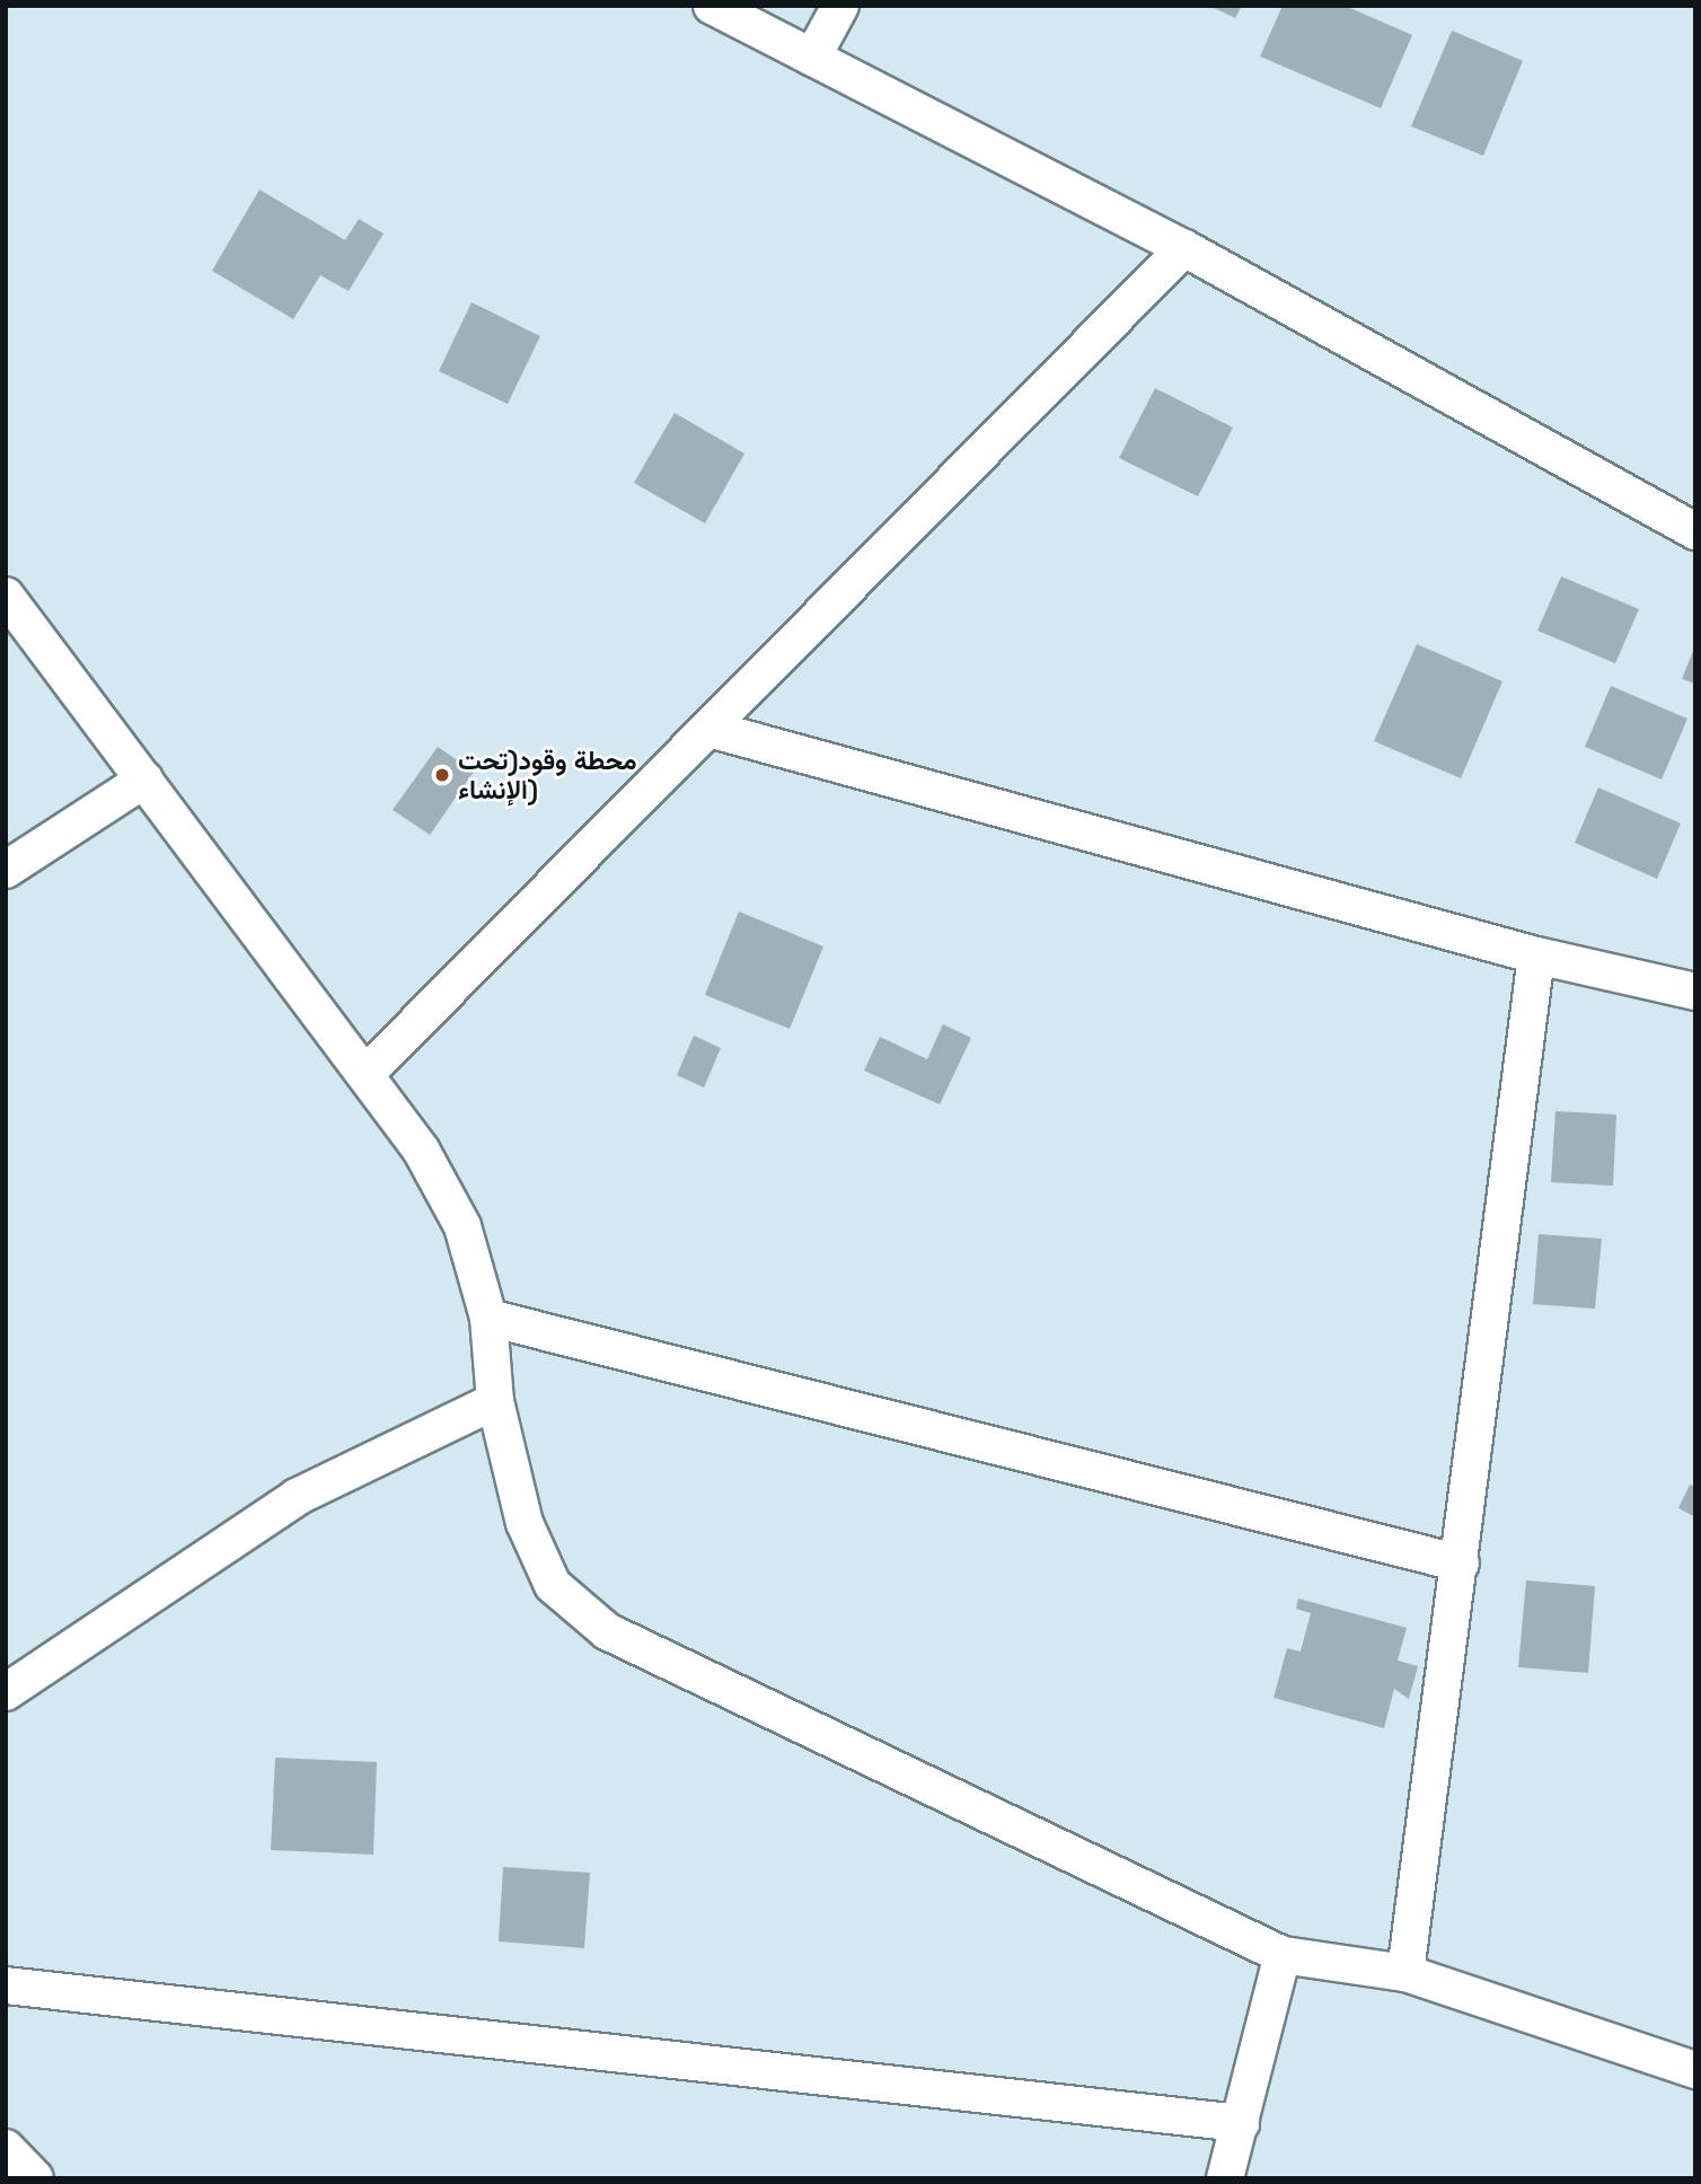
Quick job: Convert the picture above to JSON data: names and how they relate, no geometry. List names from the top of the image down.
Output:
{
  "places": ["محطة وقود(تحت الإنشاء)"]
}
